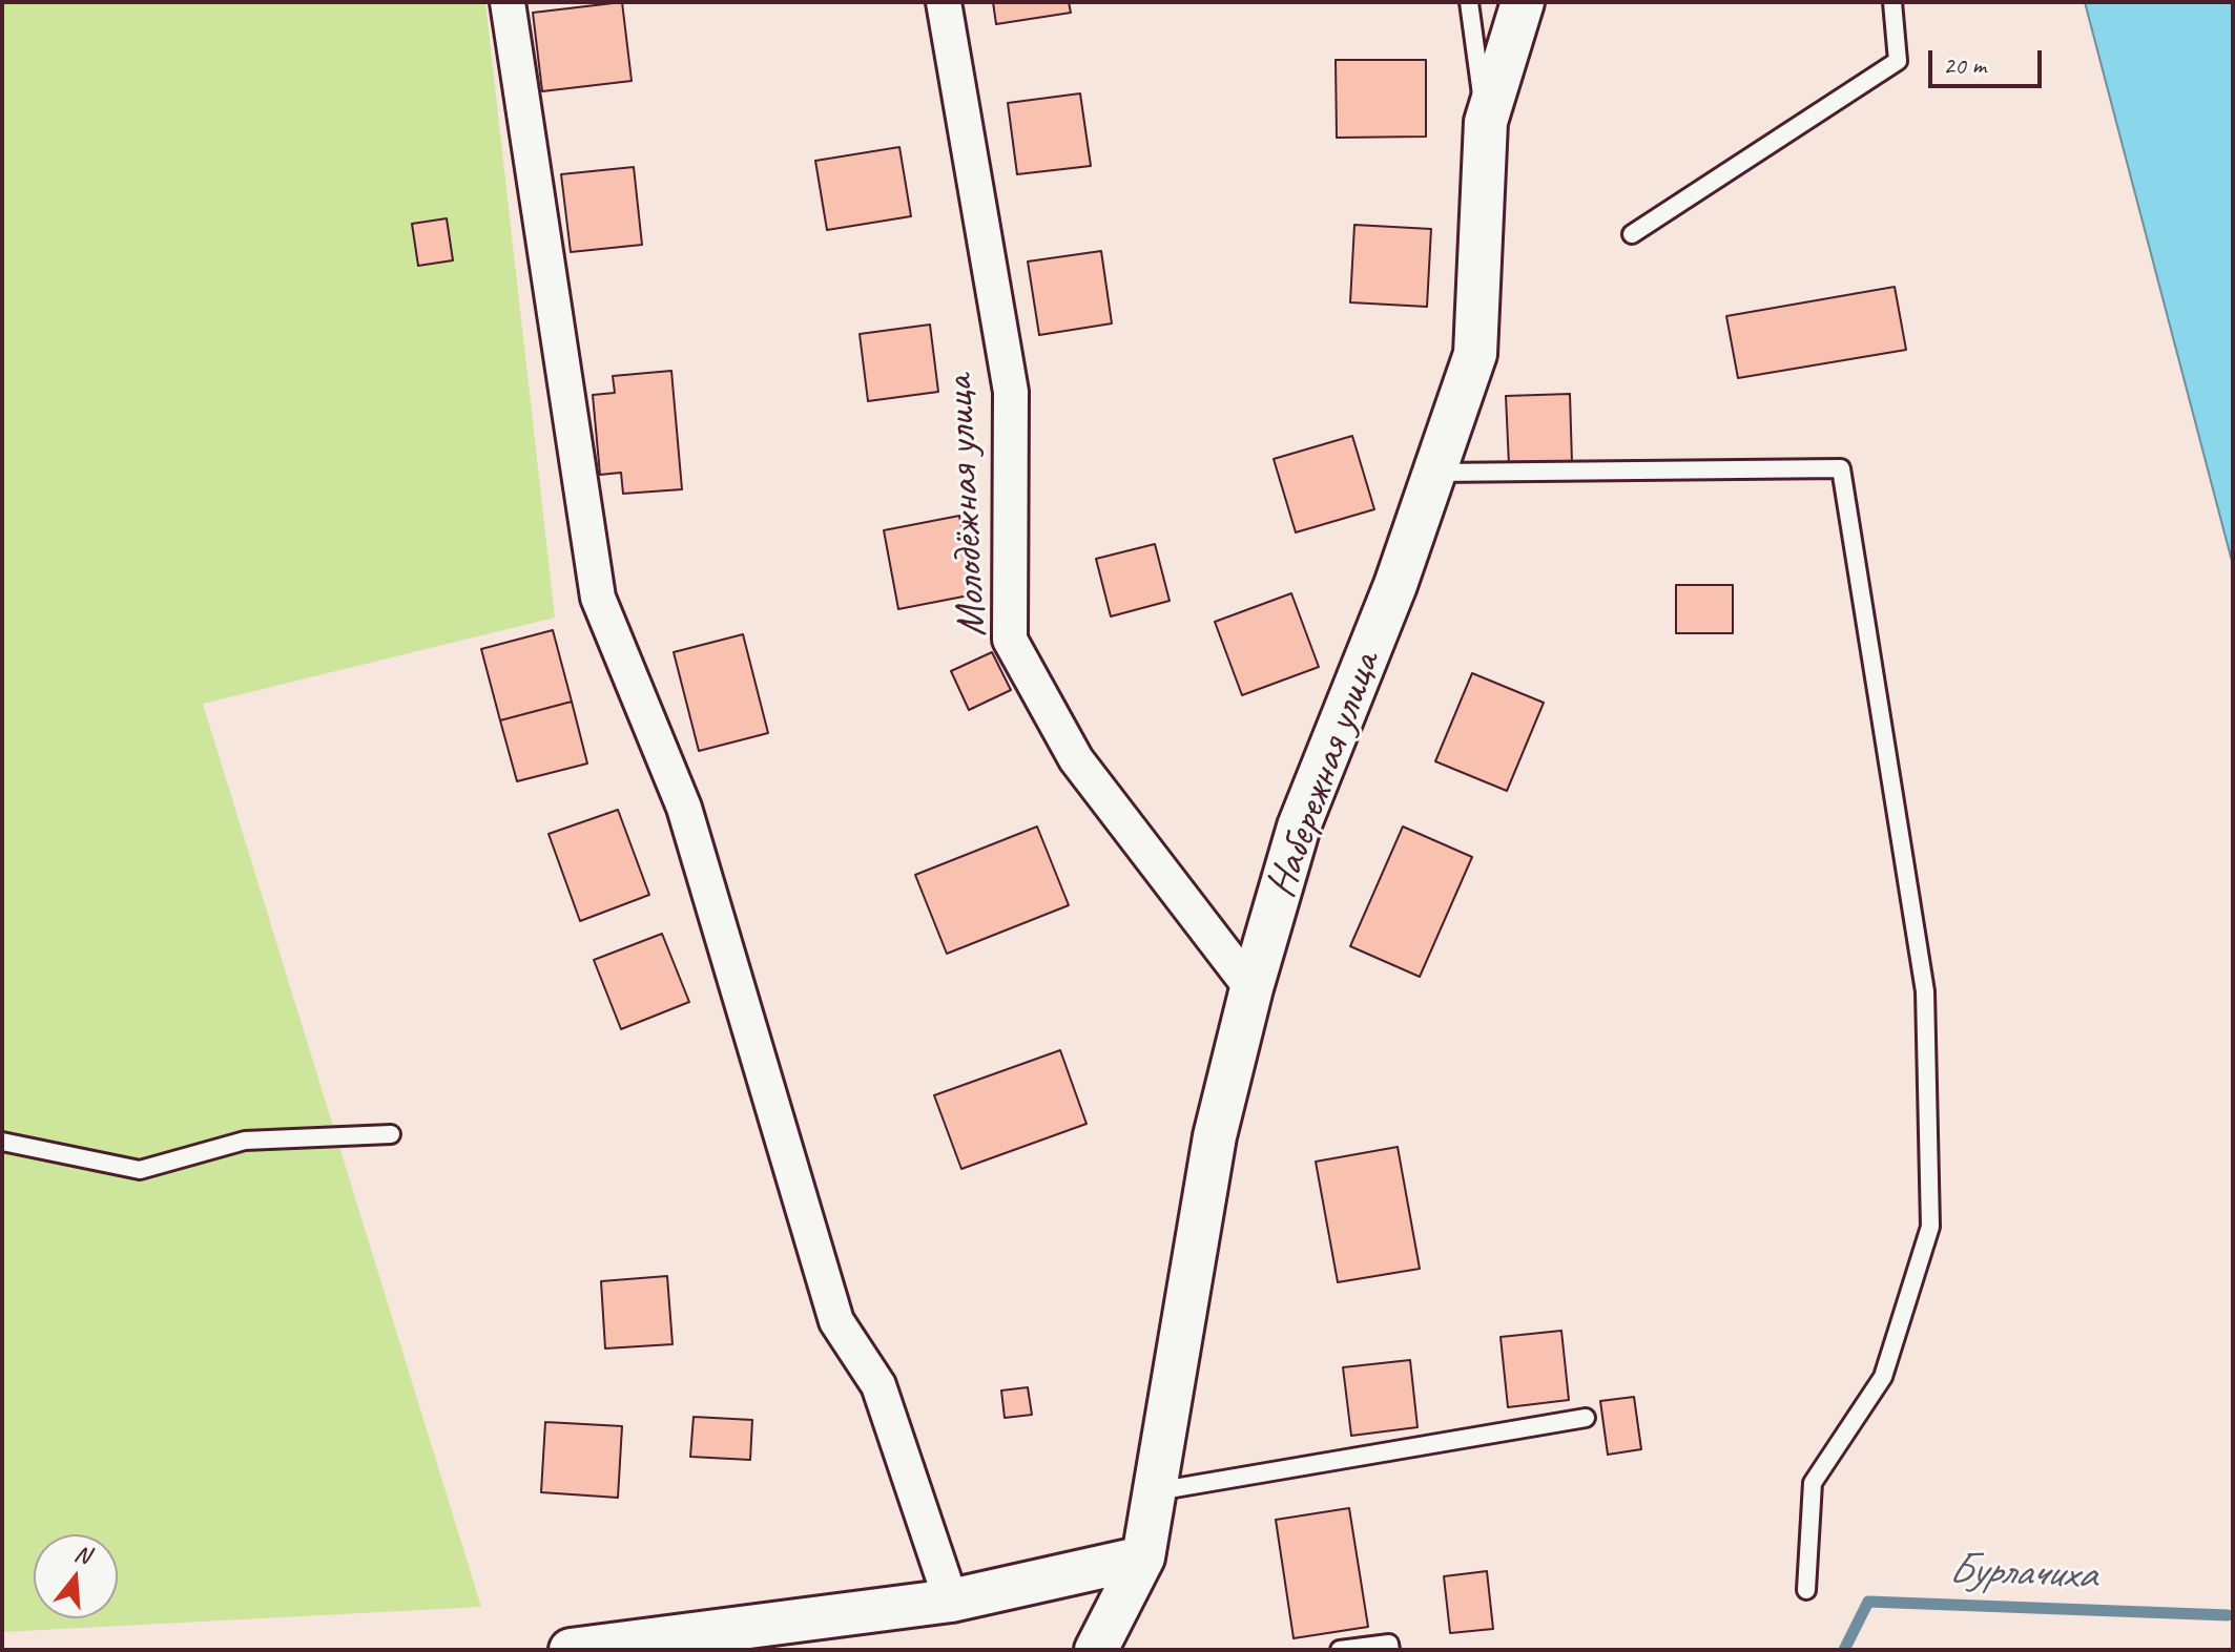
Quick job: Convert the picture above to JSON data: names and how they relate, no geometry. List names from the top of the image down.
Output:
{
  "streets": {
    "street": ["Молодёжная улица", "Набережная улица"]
  },
  "crossings": [
    ["Молодёжная улица", "Набережная улица"]
  ],
  "water": ["Бурлачиха"],
  "scale_bar": "20 m",
  "north": "top"
}
